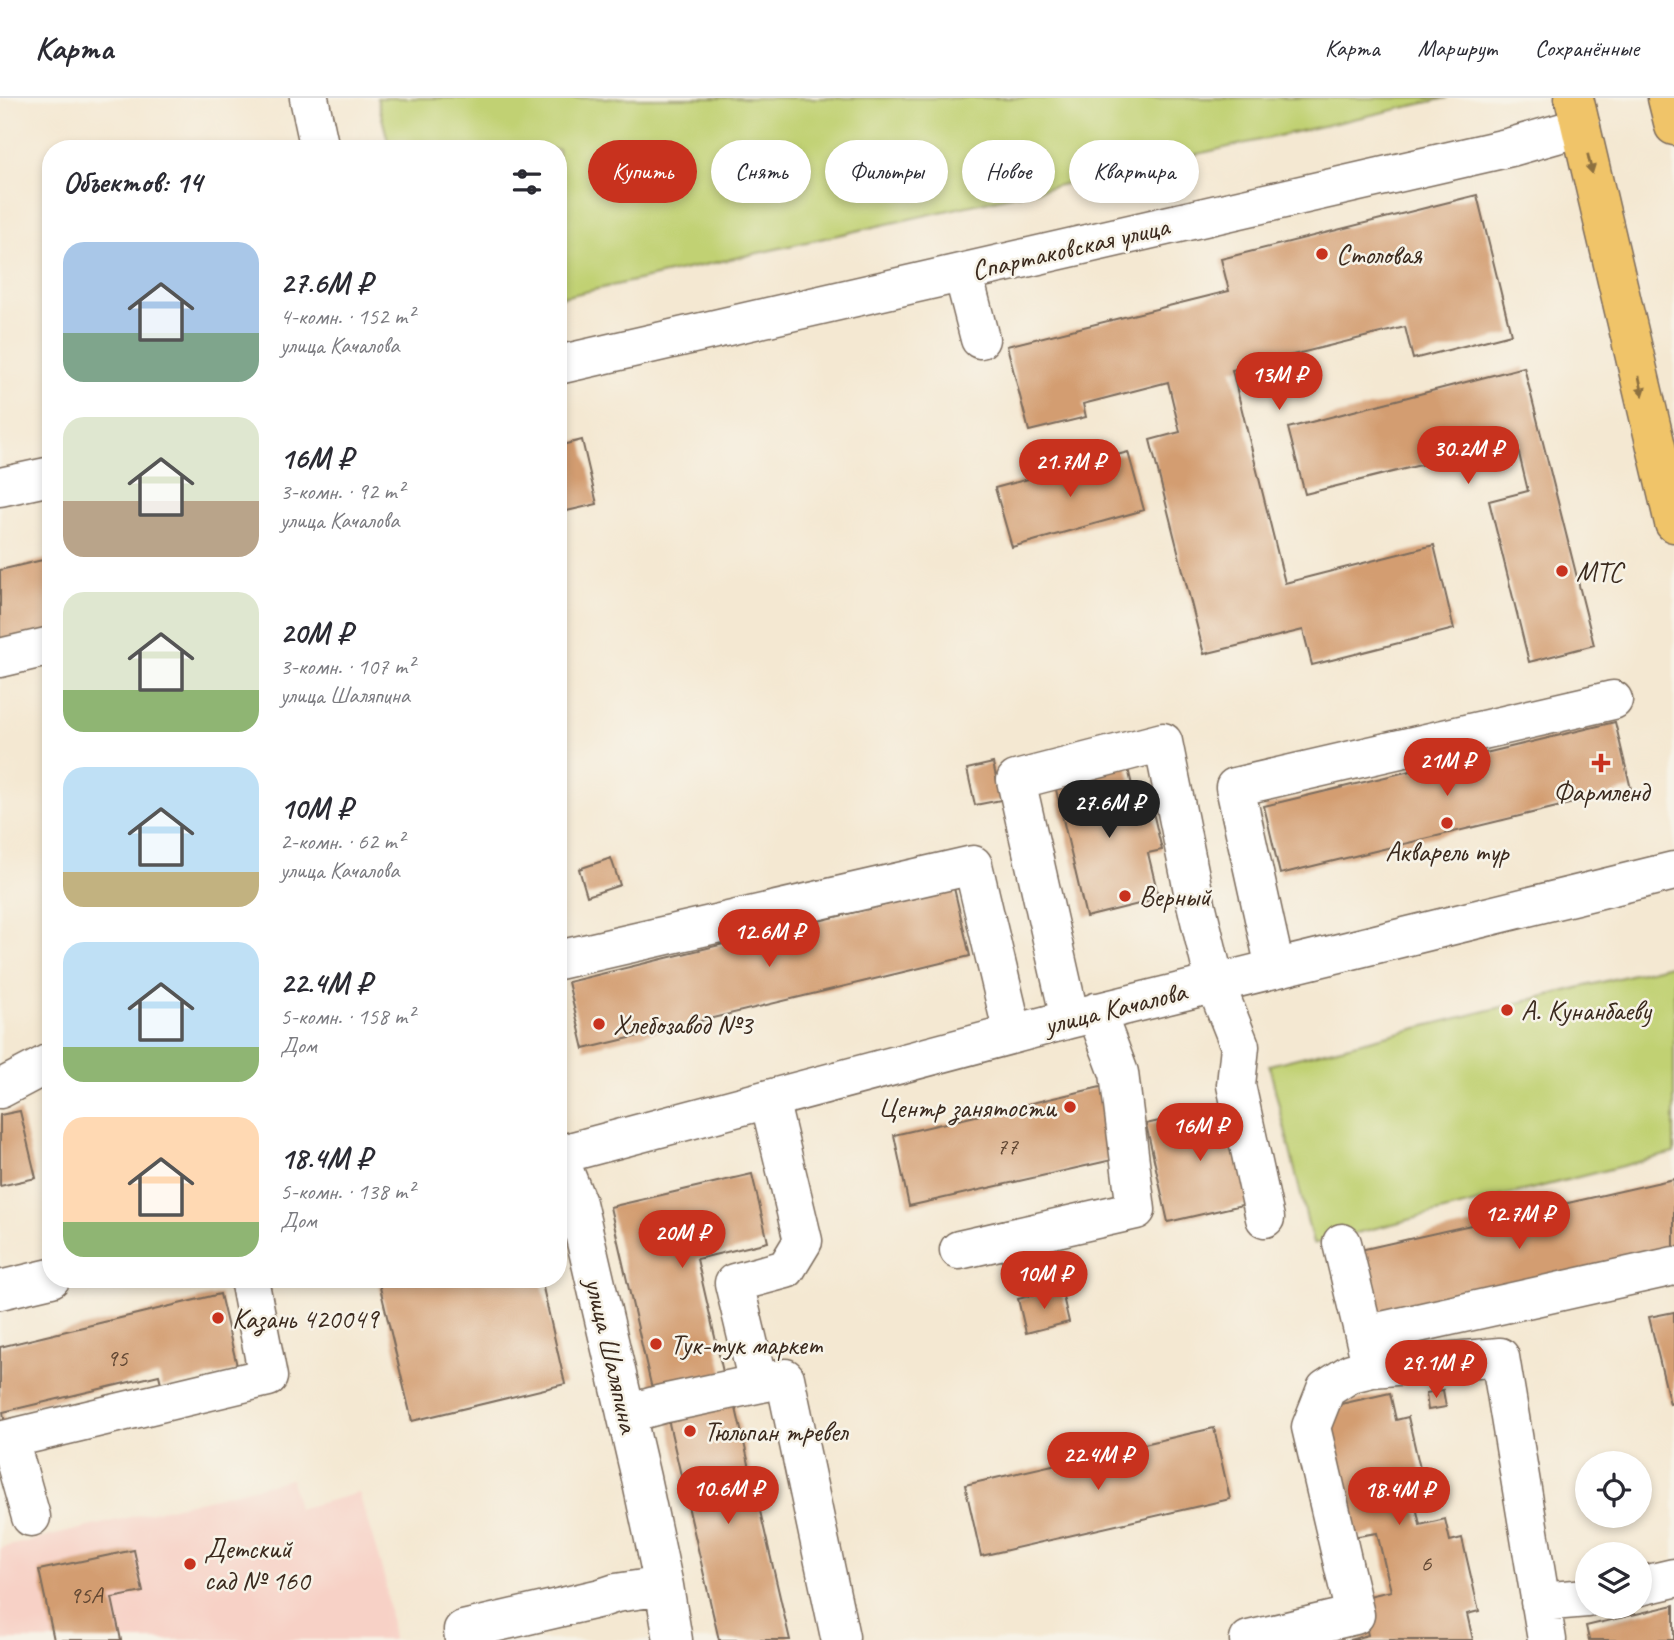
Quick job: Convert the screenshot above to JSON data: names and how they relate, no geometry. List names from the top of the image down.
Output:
{
  "streets": {
    "street": ["Спартаковская улица", "улица Качалова", "улица Шаляпина"]
  },
  "places": {
    "other": [
      "Столовая",
      "МТС",
      "Акварель тур",
      "Верный",
      "А. Кунанбаеву",
      "Хлебозавод №3",
      "Центр занятости",
      "Казань 420049",
      "Тук-тук маркет",
      "Тюльпан тревел",
      "Детский сад № 160"
    ],
    "health": ["Фармленд"]
  },
  "house_numbers": [
    "77",
    "95",
    "6",
    "95А"
  ],
  "page": {
    "header": "Карта",
    "nav": ["Карта", "Маршрут", "Сохранённые"],
    "chip": [
      "Купить",
      "Снять",
      "Фильтры",
      "Новое",
      "Квартира"
    ],
    "heading": "Объектов: 14",
    "list": [
      {
        "name": "27.6M ₽",
        "note": "4-комн. · 152 m² · улица Качалова"
      },
      {
        "name": "16M ₽",
        "note": "3-комн. · 92 m² · улица Качалова"
      },
      {
        "name": "20M ₽",
        "note": "3-комн. · 107 m² · улица Шаляпина"
      },
      {
        "name": "10M ₽",
        "note": "2-комн. · 62 m² · улица Качалова"
      },
      {
        "name": "22.4M ₽",
        "note": "5-комн. · 158 m² · Дом"
      },
      {
        "name": "18.4M ₽",
        "note": "5-комн. · 138 m² · Дом"
      }
    ],
    "price": [
      "13M ₽",
      "30.2M ₽",
      "21.7M ₽",
      "21M ₽",
      "27.6M ₽",
      "12.6M ₽",
      "16M ₽",
      "12.7M ₽",
      "20M ₽",
      "10M ₽",
      "29.1M ₽",
      "22.4M ₽",
      "10.6M ₽",
      "18.4M ₽"
    ]
  }
}
